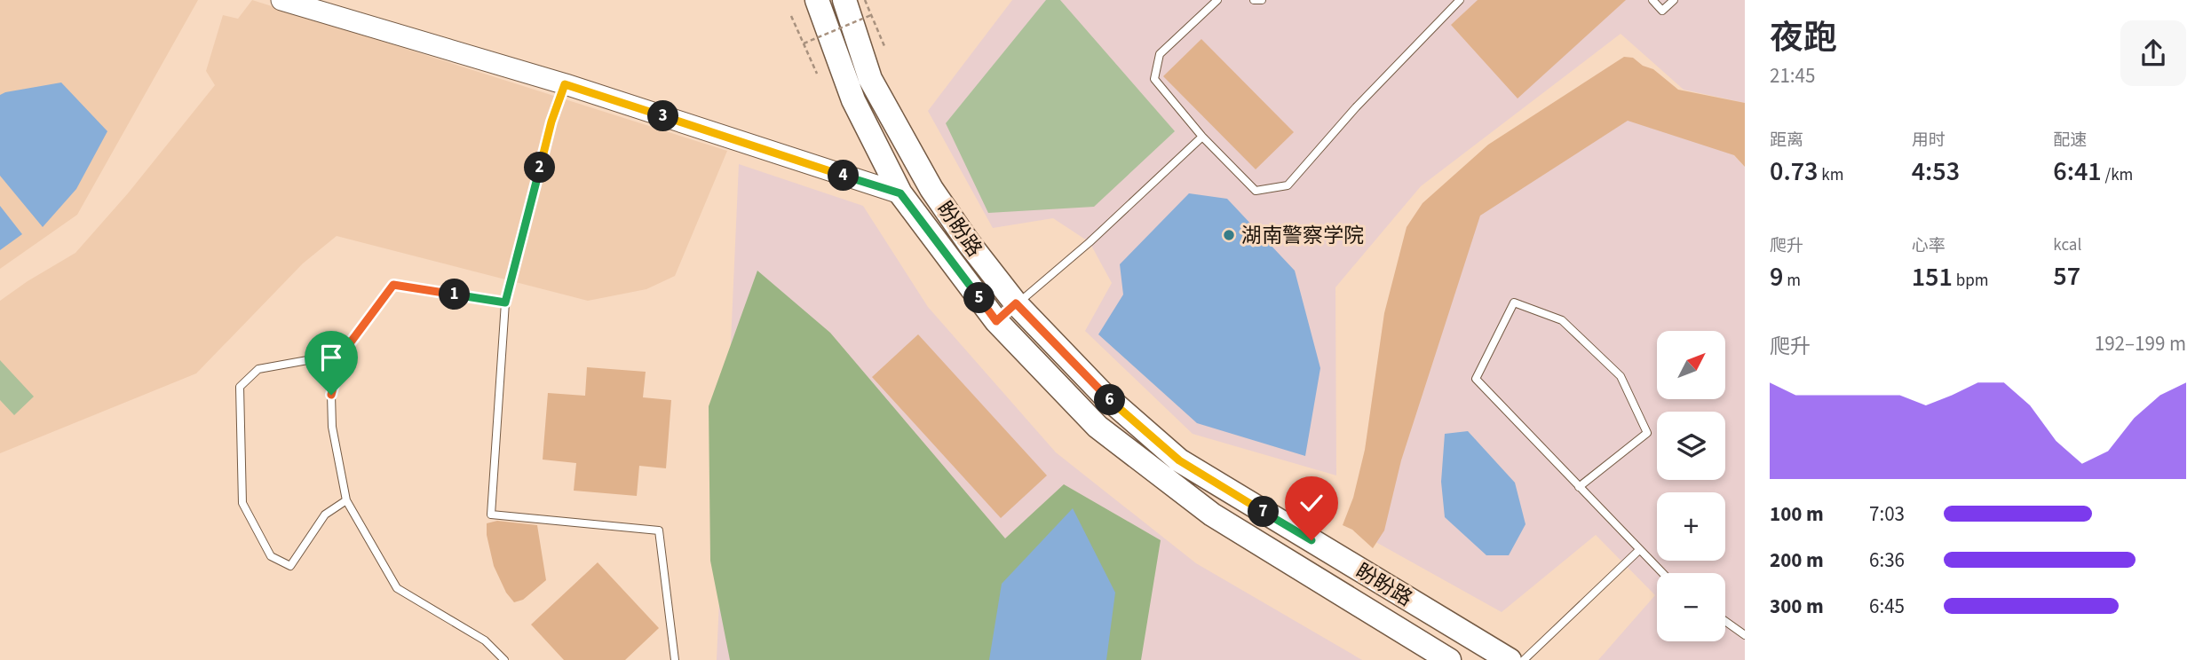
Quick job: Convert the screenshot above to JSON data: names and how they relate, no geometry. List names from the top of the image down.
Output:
{
  "streets": {
    "main road": ["盼盼路"]
  },
  "places": ["湖南警察学院"],
  "north": "top right",
  "page": {
    "heading": ["夜跑", "21:45"],
    "pins": [
      "3",
      "2",
      "4",
      "1",
      "5",
      "6",
      "7"
    ],
    "stats": [
      ["距离", "0.73 km"],
      ["用时", "4:53"],
      ["配速", "6:41 /km"],
      ["爬升", "9 m"],
      ["心率", "151 bpm"],
      ["kcal", "57"]
    ],
    "chart": ["爬升", "192–199 m"],
    "map_buttons": ["+", "−"],
    "list": [
      {
        "name": "100 m",
        "note": "7:03"
      },
      {
        "name": "200 m",
        "note": "6:36"
      },
      {
        "name": "300 m",
        "note": "6:45"
      }
    ]
  }
}
